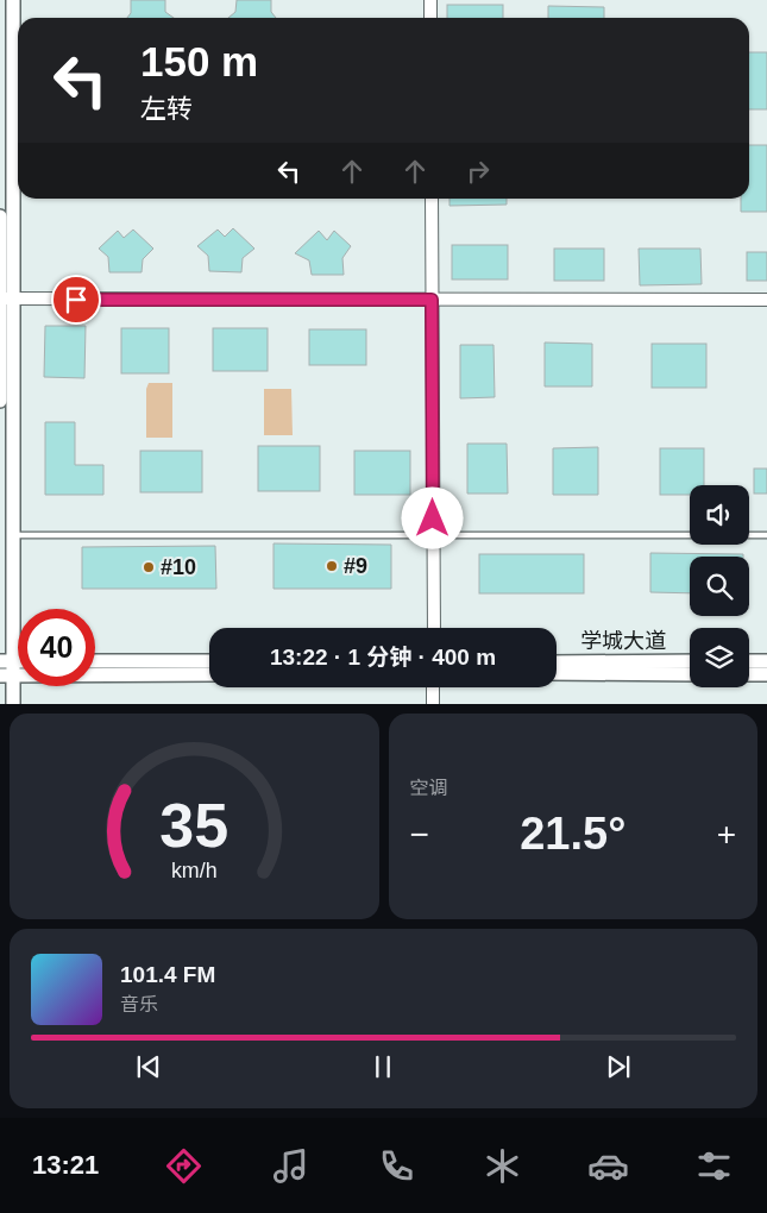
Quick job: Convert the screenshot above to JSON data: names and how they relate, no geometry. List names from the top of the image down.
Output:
{
  "streets": {
    "main road": ["学城大道"]
  },
  "places": ["#9", "#10"],
  "page": {
    "turn": ["150 m", "左转"],
    "limit": "40",
    "trip": "13:22 · 1 分钟 · 400 m",
    "tile": "空调",
    "heat": ["−", "21.5°", "+"],
    "song": ["101.4 FM", "音乐"],
    "tabs": "13:21",
    "gauge": ["35", "km/h"]
  }
}
